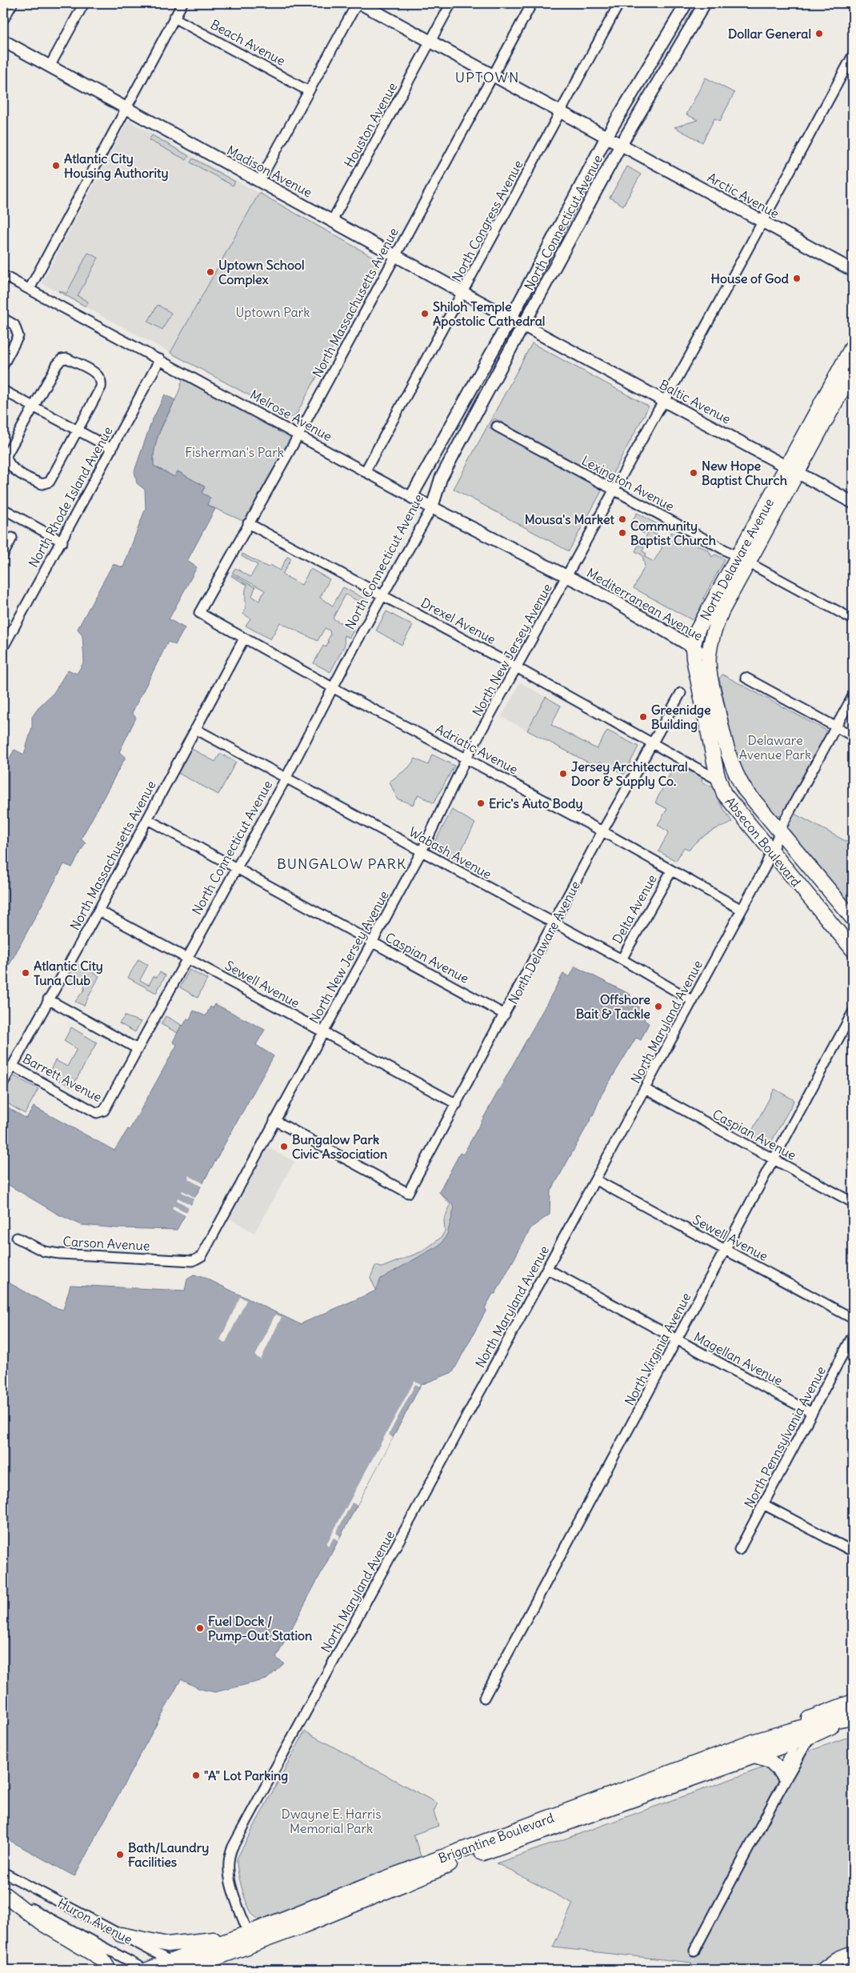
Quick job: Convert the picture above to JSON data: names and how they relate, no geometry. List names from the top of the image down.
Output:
{
  "streets": {
    "main road": [
      "North Delaware Avenue",
      "Absecon Boulevard",
      "Brigantine Boulevard",
      "Huron Avenue"
    ],
    "street": [
      "Beach Avenue",
      "Houston Avenue",
      "Madison Avenue",
      "Arctic Avenue",
      "North Congress Avenue",
      "North Connecticut Avenue",
      "North Massachusetts Avenue",
      "Baltic Avenue",
      "Melrose Avenue",
      "Lexington Avenue",
      "North Rhode Island Avenue",
      "Mediterranean Avenue",
      "Drexel Avenue",
      "North New Jersey Avenue",
      "Adriatic Avenue",
      "Wabash Avenue",
      "Delta Avenue",
      "Caspian Avenue",
      "Sewell Avenue",
      "North Maryland Avenue",
      "Barrett Avenue",
      "Carson Avenue",
      "North Virginia Avenue",
      "Magellan Avenue",
      "North Pennsylvania Avenue"
    ]
  },
  "crossings": [
    ["Houston Avenue", "Madison Avenue"],
    ["Houston Avenue", "Arctic Avenue"],
    ["Madison Avenue", "North Congress Avenue"],
    ["Madison Avenue", "North Connecticut Avenue"],
    ["Madison Avenue", "North Massachusetts Avenue"],
    ["Madison Avenue", "Baltic Avenue"],
    ["Arctic Avenue", "North Congress Avenue"],
    ["Arctic Avenue", "North Connecticut Avenue"],
    ["Arctic Avenue", "North Massachusetts Avenue"],
    ["Arctic Avenue", "North New Jersey Avenue"],
    ["North Congress Avenue", "Melrose Avenue"],
    ["North Connecticut Avenue", "Baltic Avenue"],
    ["North Connecticut Avenue", "Melrose Avenue"],
    ["North Connecticut Avenue", "Drexel Avenue"],
    ["North Connecticut Avenue", "Adriatic Avenue"],
    ["North Connecticut Avenue", "Wabash Avenue"],
    ["North Connecticut Avenue", "Caspian Avenue"],
    ["North Connecticut Avenue", "Sewell Avenue"],
    ["North Connecticut Avenue", "Barrett Avenue"],
    ["North Massachusetts Avenue", "Melrose Avenue"],
    ["North Massachusetts Avenue", "Drexel Avenue"],
    ["North Massachusetts Avenue", "Adriatic Avenue"],
    ["North Massachusetts Avenue", "Wabash Avenue"],
    ["North Massachusetts Avenue", "Caspian Avenue"],
    ["North Massachusetts Avenue", "Sewell Avenue"],
    ["North Massachusetts Avenue", "Barrett Avenue"],
    ["Baltic Avenue", "North Delaware Avenue"],
    ["Baltic Avenue", "North New Jersey Avenue"],
    ["Melrose Avenue", "North Rhode Island Avenue"],
    ["Melrose Avenue", "Mediterranean Avenue"],
    ["Melrose Avenue", "North New Jersey Avenue"],
    ["Lexington Avenue", "North Delaware Avenue"],
    ["Lexington Avenue", "North New Jersey Avenue"],
    ["North Delaware Avenue", "Mediterranean Avenue"],
    ["North Delaware Avenue", "Drexel Avenue"],
    ["North Delaware Avenue", "North New Jersey Avenue"],
    ["North Delaware Avenue", "Adriatic Avenue"],
    ["North Delaware Avenue", "Absecon Boulevard"],
    ["North Delaware Avenue", "Wabash Avenue"],
    ["North Delaware Avenue", "Caspian Avenue"],
    ["North Delaware Avenue", "Sewell Avenue"],
    ["Mediterranean Avenue", "North New Jersey Avenue"],
    ["Mediterranean Avenue", "Absecon Boulevard"],
    ["Drexel Avenue", "North New Jersey Avenue"],
    ["Drexel Avenue", "Absecon Boulevard"],
    ["North New Jersey Avenue", "Adriatic Avenue"],
    ["North New Jersey Avenue", "Wabash Avenue"],
    ["North New Jersey Avenue", "Caspian Avenue"],
    ["North New Jersey Avenue", "Sewell Avenue"],
    ["North New Jersey Avenue", "Carson Avenue"],
    ["Adriatic Avenue", "Delta Avenue"],
    ["Adriatic Avenue", "North Maryland Avenue"],
    ["Absecon Boulevard", "North Maryland Avenue"],
    ["Wabash Avenue", "Delta Avenue"],
    ["Wabash Avenue", "North Maryland Avenue"],
    ["Caspian Avenue", "North Maryland Avenue"],
    ["Caspian Avenue", "North Virginia Avenue"],
    ["Sewell Avenue", "North Maryland Avenue"],
    ["Sewell Avenue", "North Virginia Avenue"],
    ["North Maryland Avenue", "Magellan Avenue"],
    ["North Maryland Avenue", "Brigantine Boulevard"],
    ["North Virginia Avenue", "Magellan Avenue"],
    ["Magellan Avenue", "North Pennsylvania Avenue"],
    ["Brigantine Boulevard", "Huron Avenue"]
  ],
  "districts": ["UPTOWN", "BUNGALOW PARK"],
  "parks": [
    "Uptown Park",
    "Fisherman's Park",
    "Delaware Avenue Park",
    "Dwayne E. Harris Memorial Park"
  ],
  "places": [
    "Dollar General",
    "Atlantic City Housing Authority",
    "Uptown School Complex",
    "House of God",
    "Shiloh Temple Apostolic Cathedral",
    "New Hope Baptist Church",
    "Mousa's Market",
    "Community Baptist Church",
    "Greenidge Building",
    "Jersey Architectural Door & Supply Co.",
    "Eric's Auto Body",
    "Atlantic City Tuna Club",
    "Offshore Bait & Tackle",
    "Bungalow Park Civic Association",
    "Fuel Dock / Pump-Out Station",
    "\"A\" Lot Parking",
    "Bath/Laundry Facilities"
  ]
}
